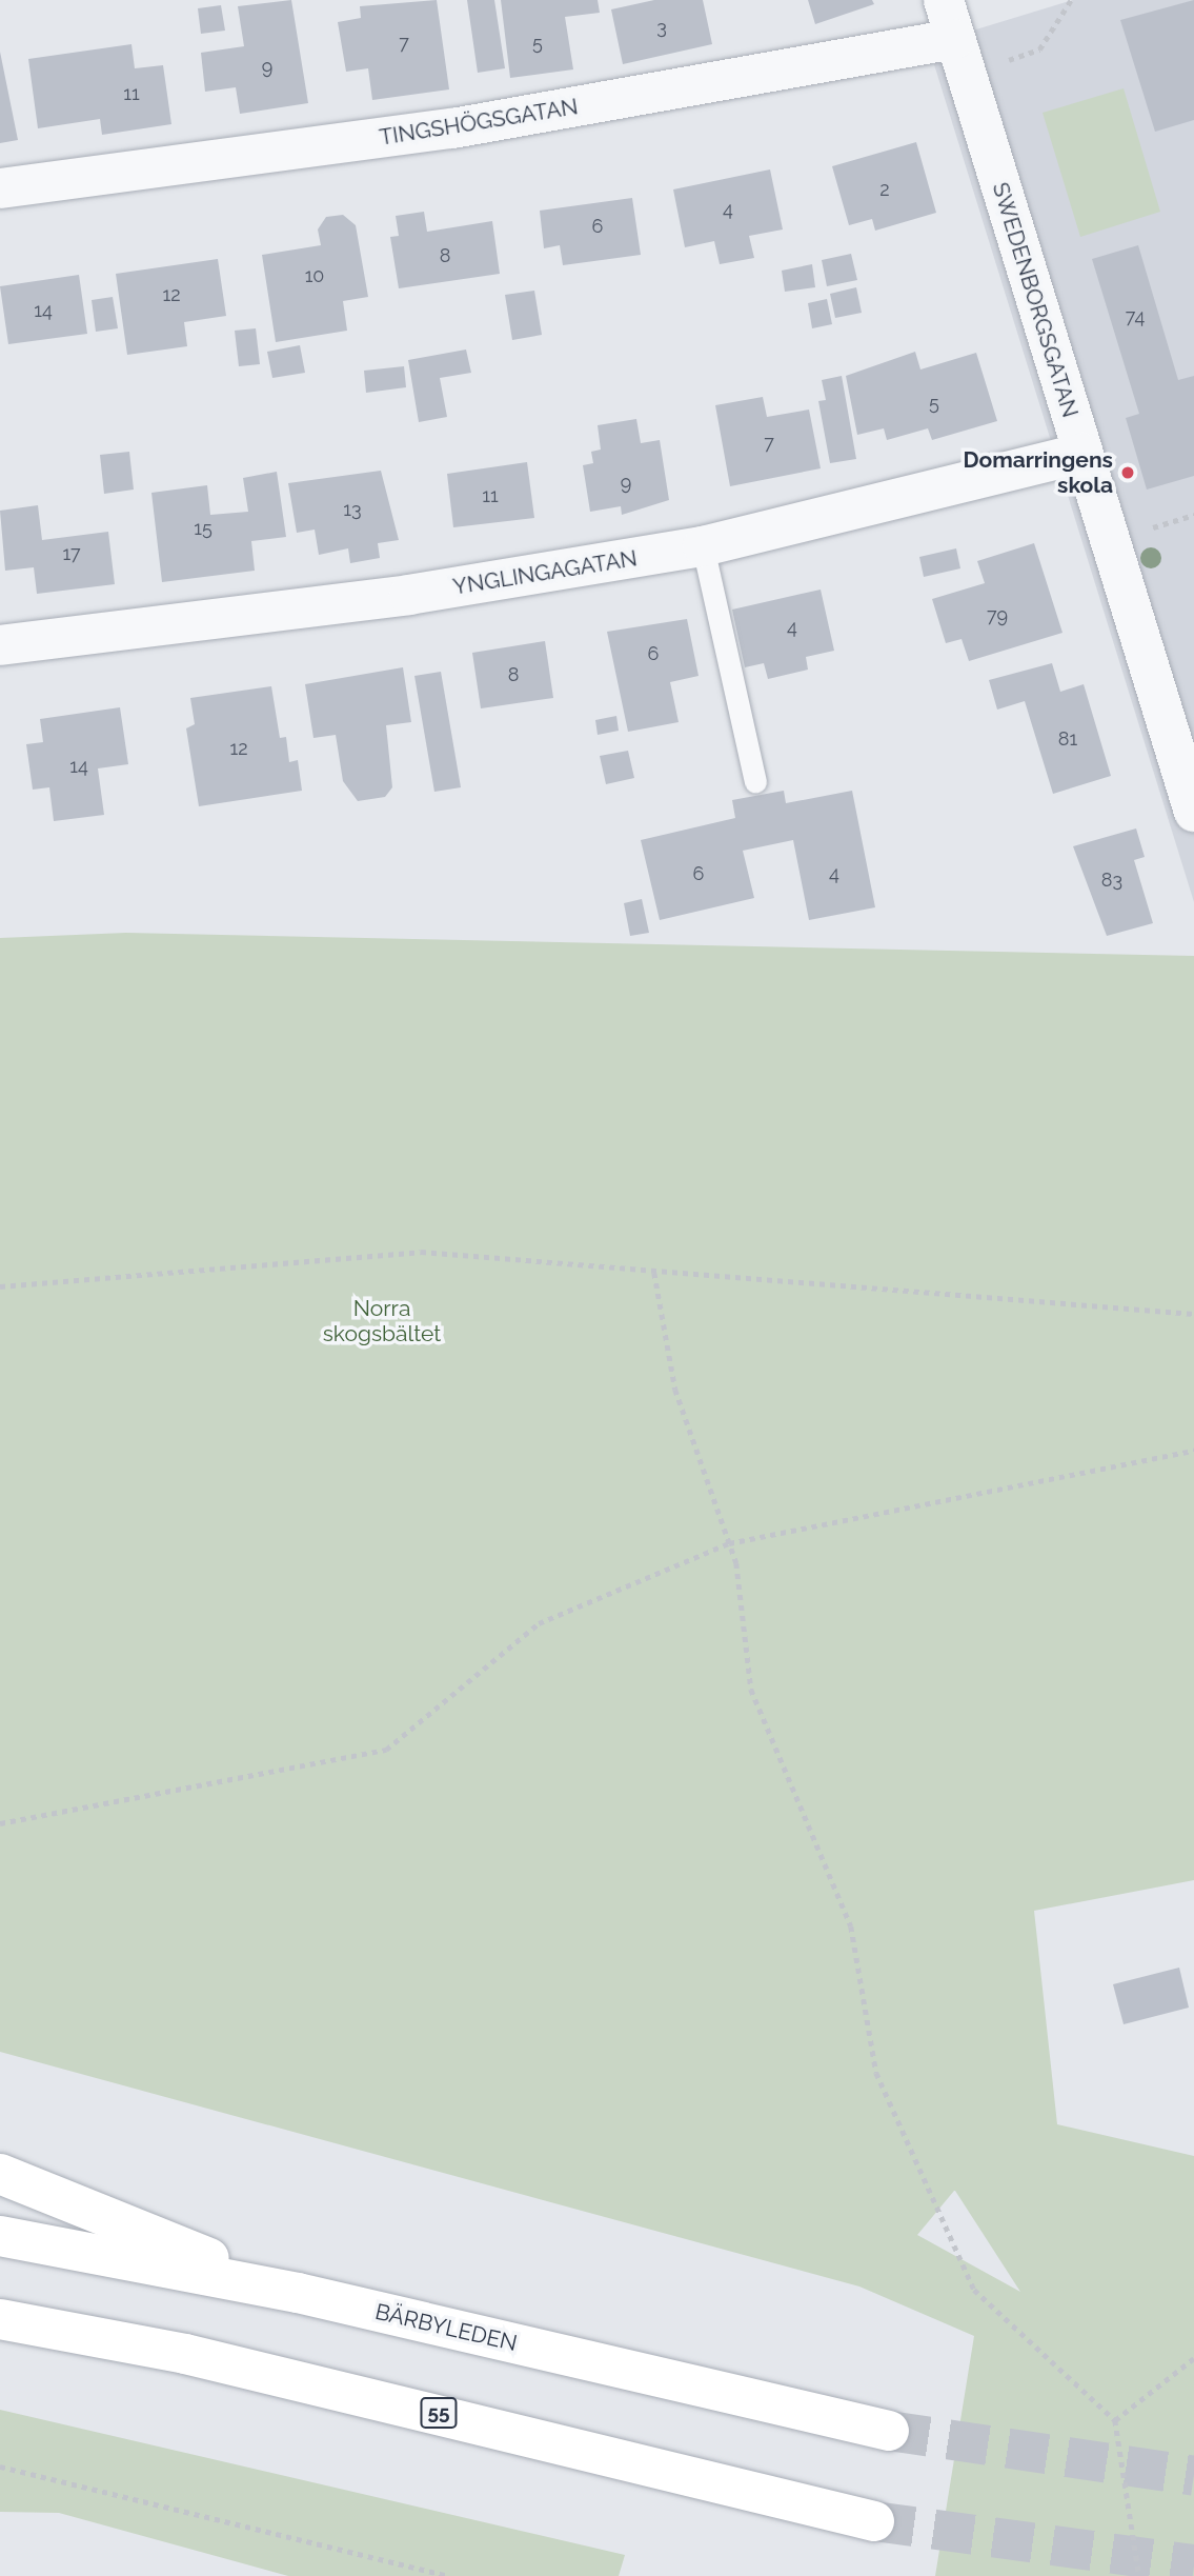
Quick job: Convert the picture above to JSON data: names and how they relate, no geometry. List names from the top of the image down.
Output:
{
  "streets": {
    "main road": ["BÄRBYLEDEN", "55"],
    "street": ["TINGSHÖGSGATAN", "SWEDENBORGSGATAN", "YNGLINGAGATAN"]
  },
  "crossings": [
    ["TINGSHÖGSGATAN", "SWEDENBORGSGATAN"],
    ["SWEDENBORGSGATAN", "YNGLINGAGATAN"]
  ],
  "parks": ["Norra skogsbältet"],
  "places": ["Domarringens skola"],
  "house_numbers": [
    "3",
    "7",
    "5",
    "9",
    "11",
    "2",
    "4",
    "6",
    "8",
    "10",
    "12",
    "14",
    "74",
    "5",
    "7",
    "9",
    "11",
    "13",
    "15",
    "17",
    "79",
    "4",
    "6",
    "8",
    "81",
    "12",
    "14",
    "6",
    "4",
    "83"
  ]
}
